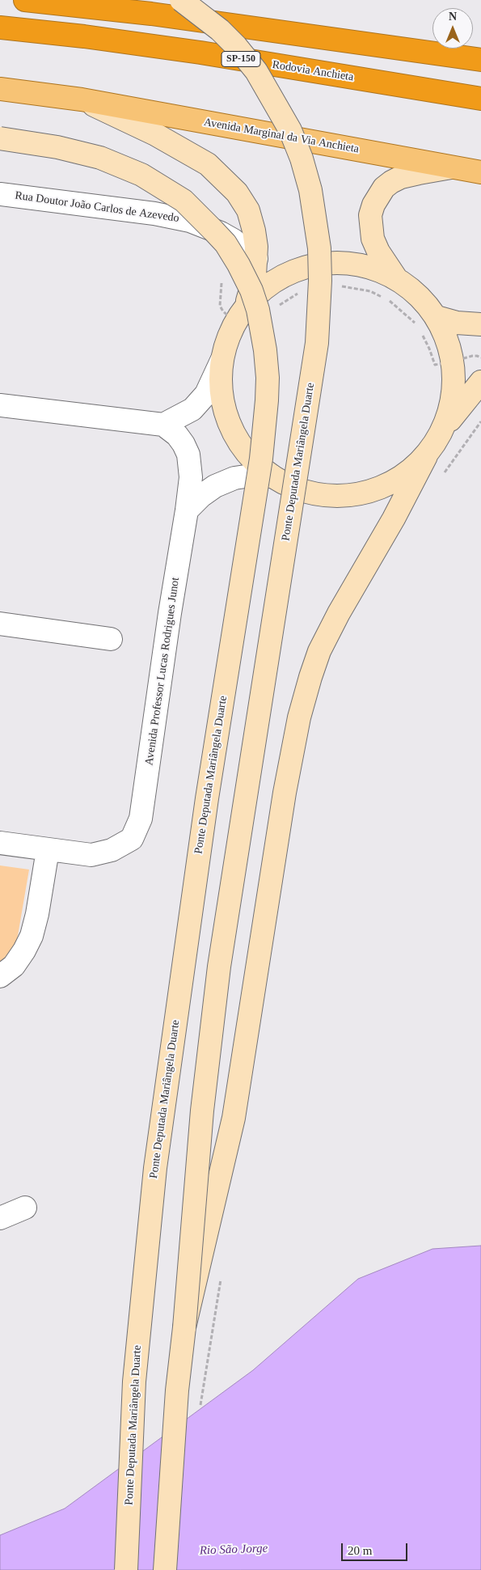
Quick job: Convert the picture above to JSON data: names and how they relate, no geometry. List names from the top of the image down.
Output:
{
  "streets": {
    "highway": ["SP-150", "Rodovia Anchieta"],
    "main road": ["Avenida Marginal da Via Anchieta", "Ponte Deputada Mariângela Duarte"],
    "street": ["Rua Doutor João Carlos de Azevedo", "Avenida Professor Lucas Rodrigues Junot"]
  },
  "water": ["Rio São Jorge"],
  "scale_bar": "20 m",
  "north": "top"
}
